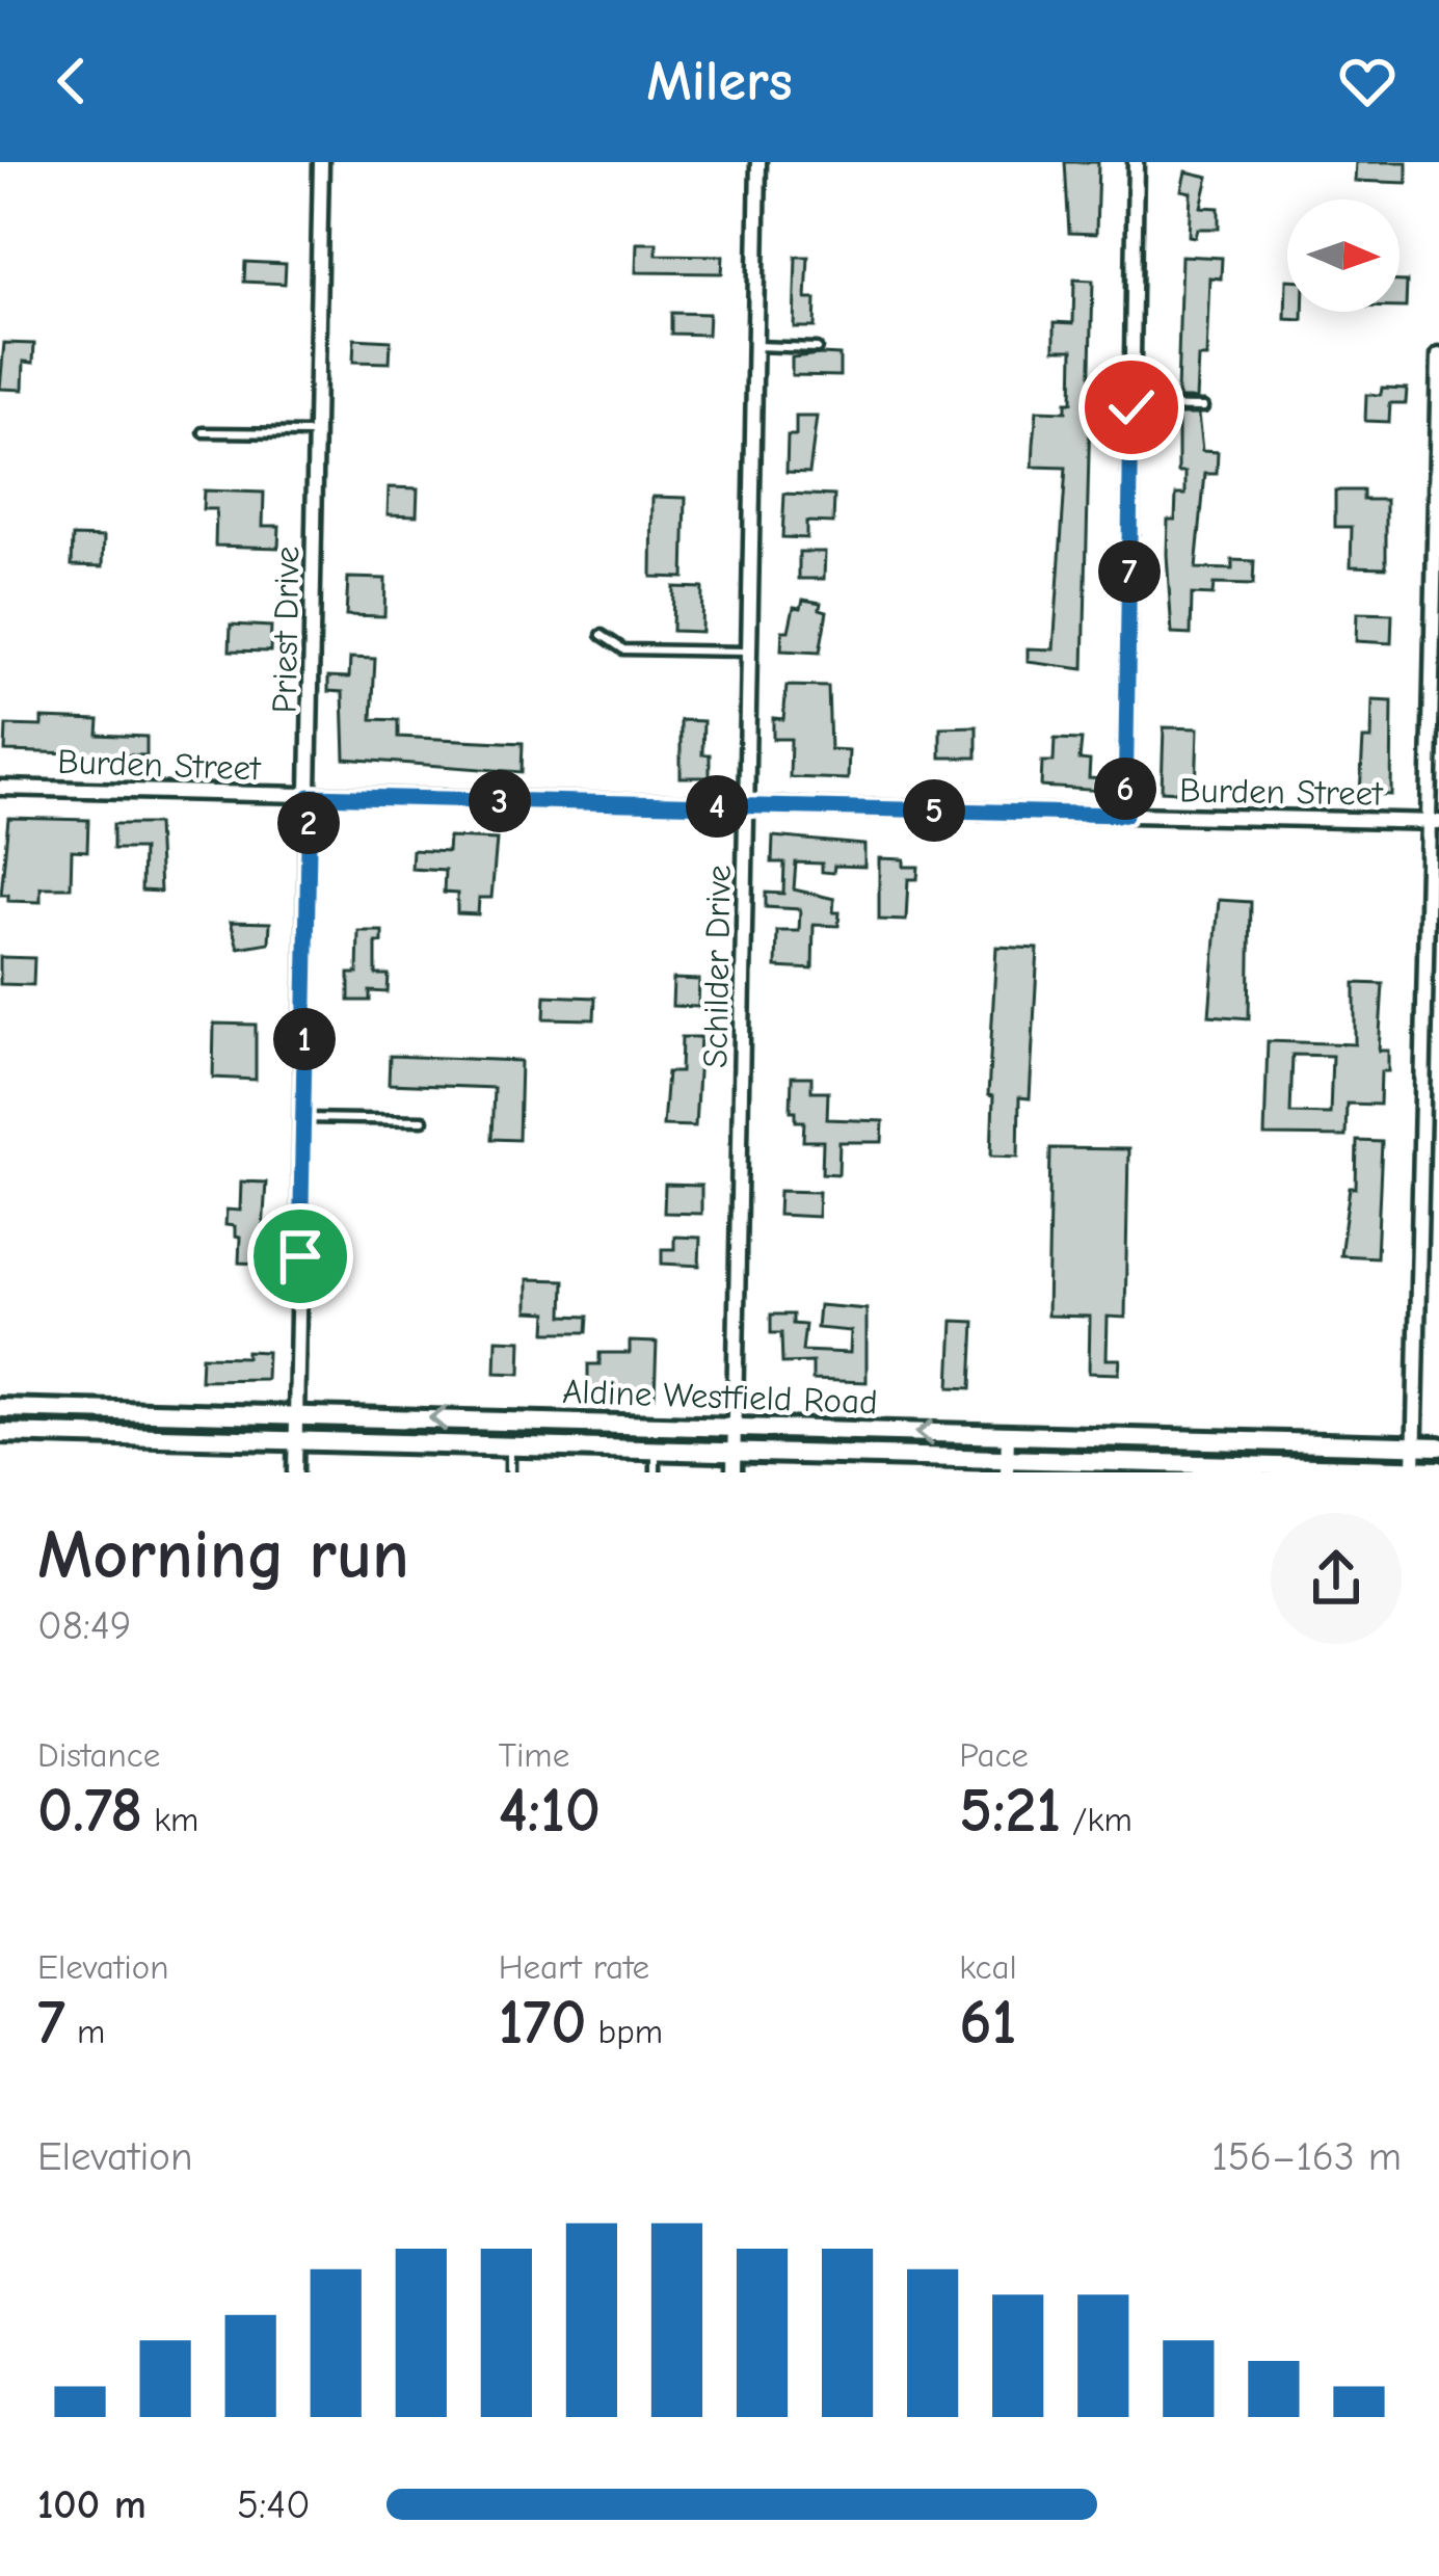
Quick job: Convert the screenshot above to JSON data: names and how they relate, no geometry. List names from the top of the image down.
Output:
{
  "streets": {
    "main road": ["Aldine Westfield Road"],
    "street": ["Priest Drive", "Burden Street", "Schilder Drive"]
  },
  "crossings": [
    ["Priest Drive", "Burden Street"],
    ["Priest Drive", "Aldine Westfield Road"],
    ["Burden Street", "Schilder Drive"],
    ["Schilder Drive", "Aldine Westfield Road"]
  ],
  "north": "right",
  "page": {
    "header": "Milers",
    "pins": [
      "7",
      "6",
      "3",
      "4",
      "5",
      "2",
      "1"
    ],
    "heading": ["Morning run", "08:49"],
    "stats": [
      ["Distance", "0.78 km"],
      ["Time", "4:10"],
      ["Pace", "5:21 /km"],
      ["Elevation", "7 m"],
      ["Heart rate", "170 bpm"],
      ["kcal", "61"]
    ],
    "chart": ["Elevation", "156–163 m"],
    "list": [
      {
        "name": "100 m",
        "note": "5:40"
      }
    ]
  }
}
